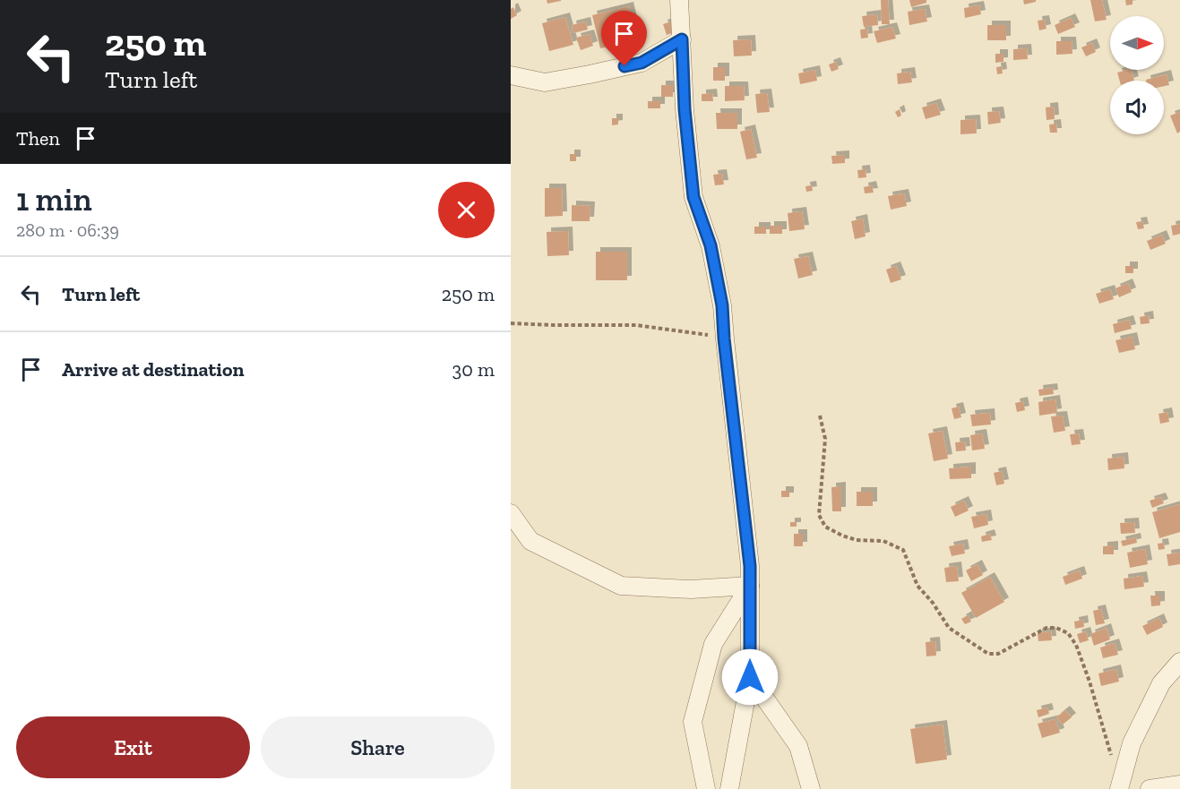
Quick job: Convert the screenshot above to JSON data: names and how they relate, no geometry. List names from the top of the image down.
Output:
{
  "north": "right",
  "page": {
    "turn": ["250 m", "Turn left"],
    "then": "Then",
    "heading": ["1 min", "280 m · 06:39"],
    "list": [
      {
        "name": "Turn left",
        "value": "250 m"
      },
      {
        "name": "Arrive at destination",
        "value": "30 m"
      }
    ],
    "buttons": ["Exit", "Share"]
  }
}
